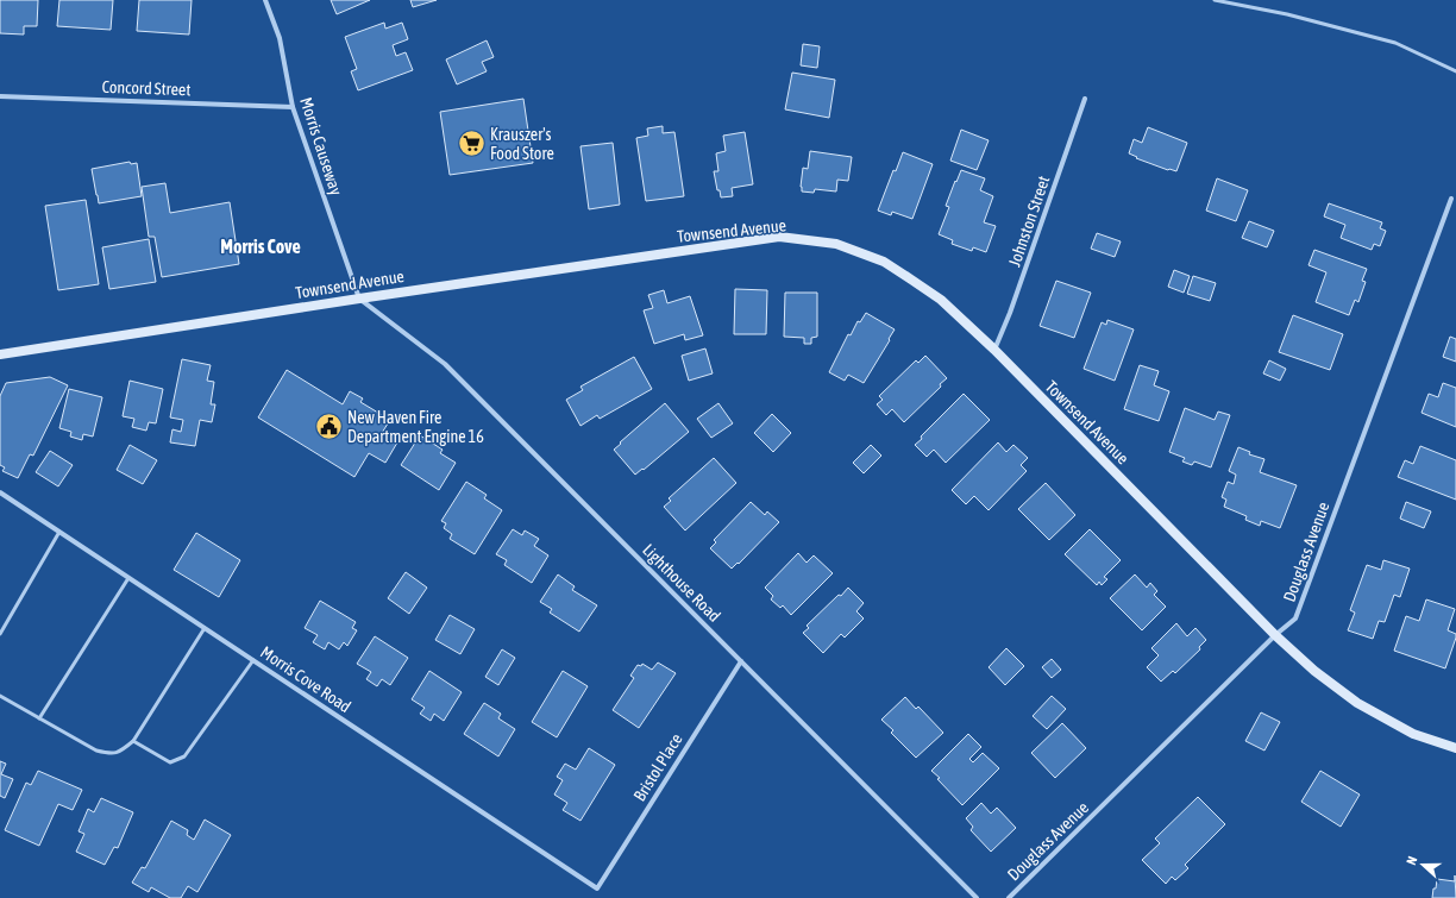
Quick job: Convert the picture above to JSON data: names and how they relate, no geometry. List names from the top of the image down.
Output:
{
  "streets": {
    "main road": ["Townsend Avenue"],
    "street": [
      "Concord Street",
      "Morris Causeway",
      "Johnston Street",
      "Douglass Avenue",
      "Lighthouse Road",
      "Morris Cove Road",
      "Bristol Place"
    ]
  },
  "crossings": [
    ["Concord Street", "Morris Causeway"],
    ["Morris Causeway", "Townsend Avenue"],
    ["Morris Causeway", "Lighthouse Road"],
    ["Johnston Street", "Townsend Avenue"],
    ["Townsend Avenue", "Douglass Avenue"],
    ["Townsend Avenue", "Lighthouse Road"],
    ["Lighthouse Road", "Bristol Place"],
    ["Morris Cove Road", "Bristol Place"]
  ],
  "districts": ["Morris Cove"],
  "places": {
    "supermarket": ["Krauszer's Food Store"],
    "public building": ["New Haven Fire Department Engine 16"]
  },
  "north": "left"
}
